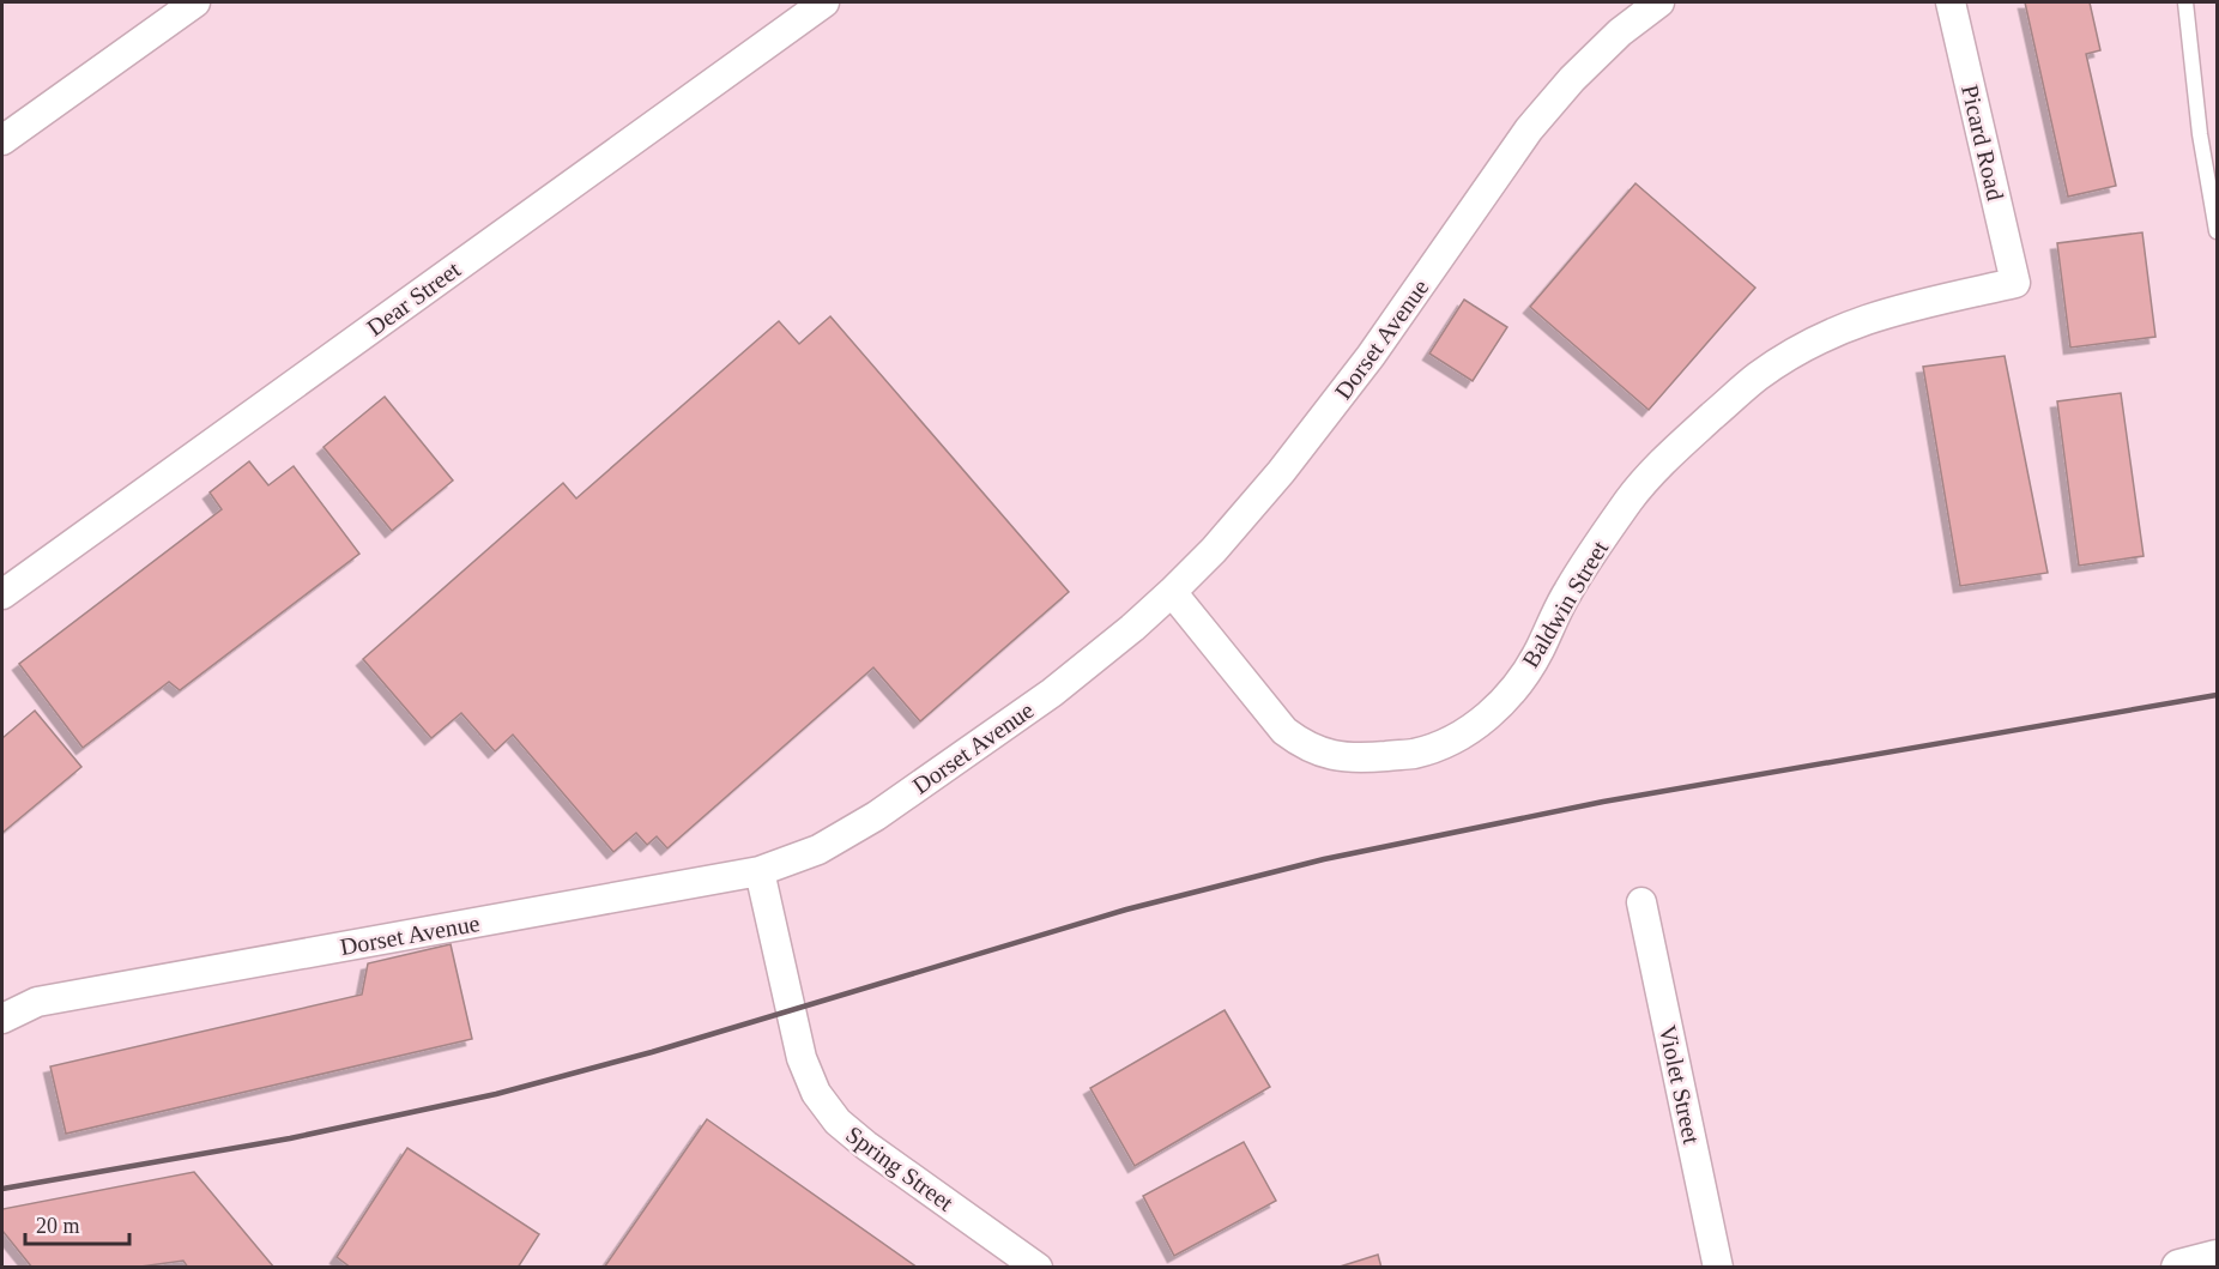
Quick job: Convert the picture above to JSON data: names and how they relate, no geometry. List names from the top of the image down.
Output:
{
  "streets": {
    "street": [
      "Picard Road",
      "Dear Street",
      "Dorset Avenue",
      "Baldwin Street",
      "Violet Street",
      "Spring Street"
    ]
  },
  "crossings": [
    ["Picard Road", "Baldwin Street"],
    ["Dorset Avenue", "Baldwin Street"],
    ["Dorset Avenue", "Spring Street"]
  ],
  "scale_bar": "20 m"
}
